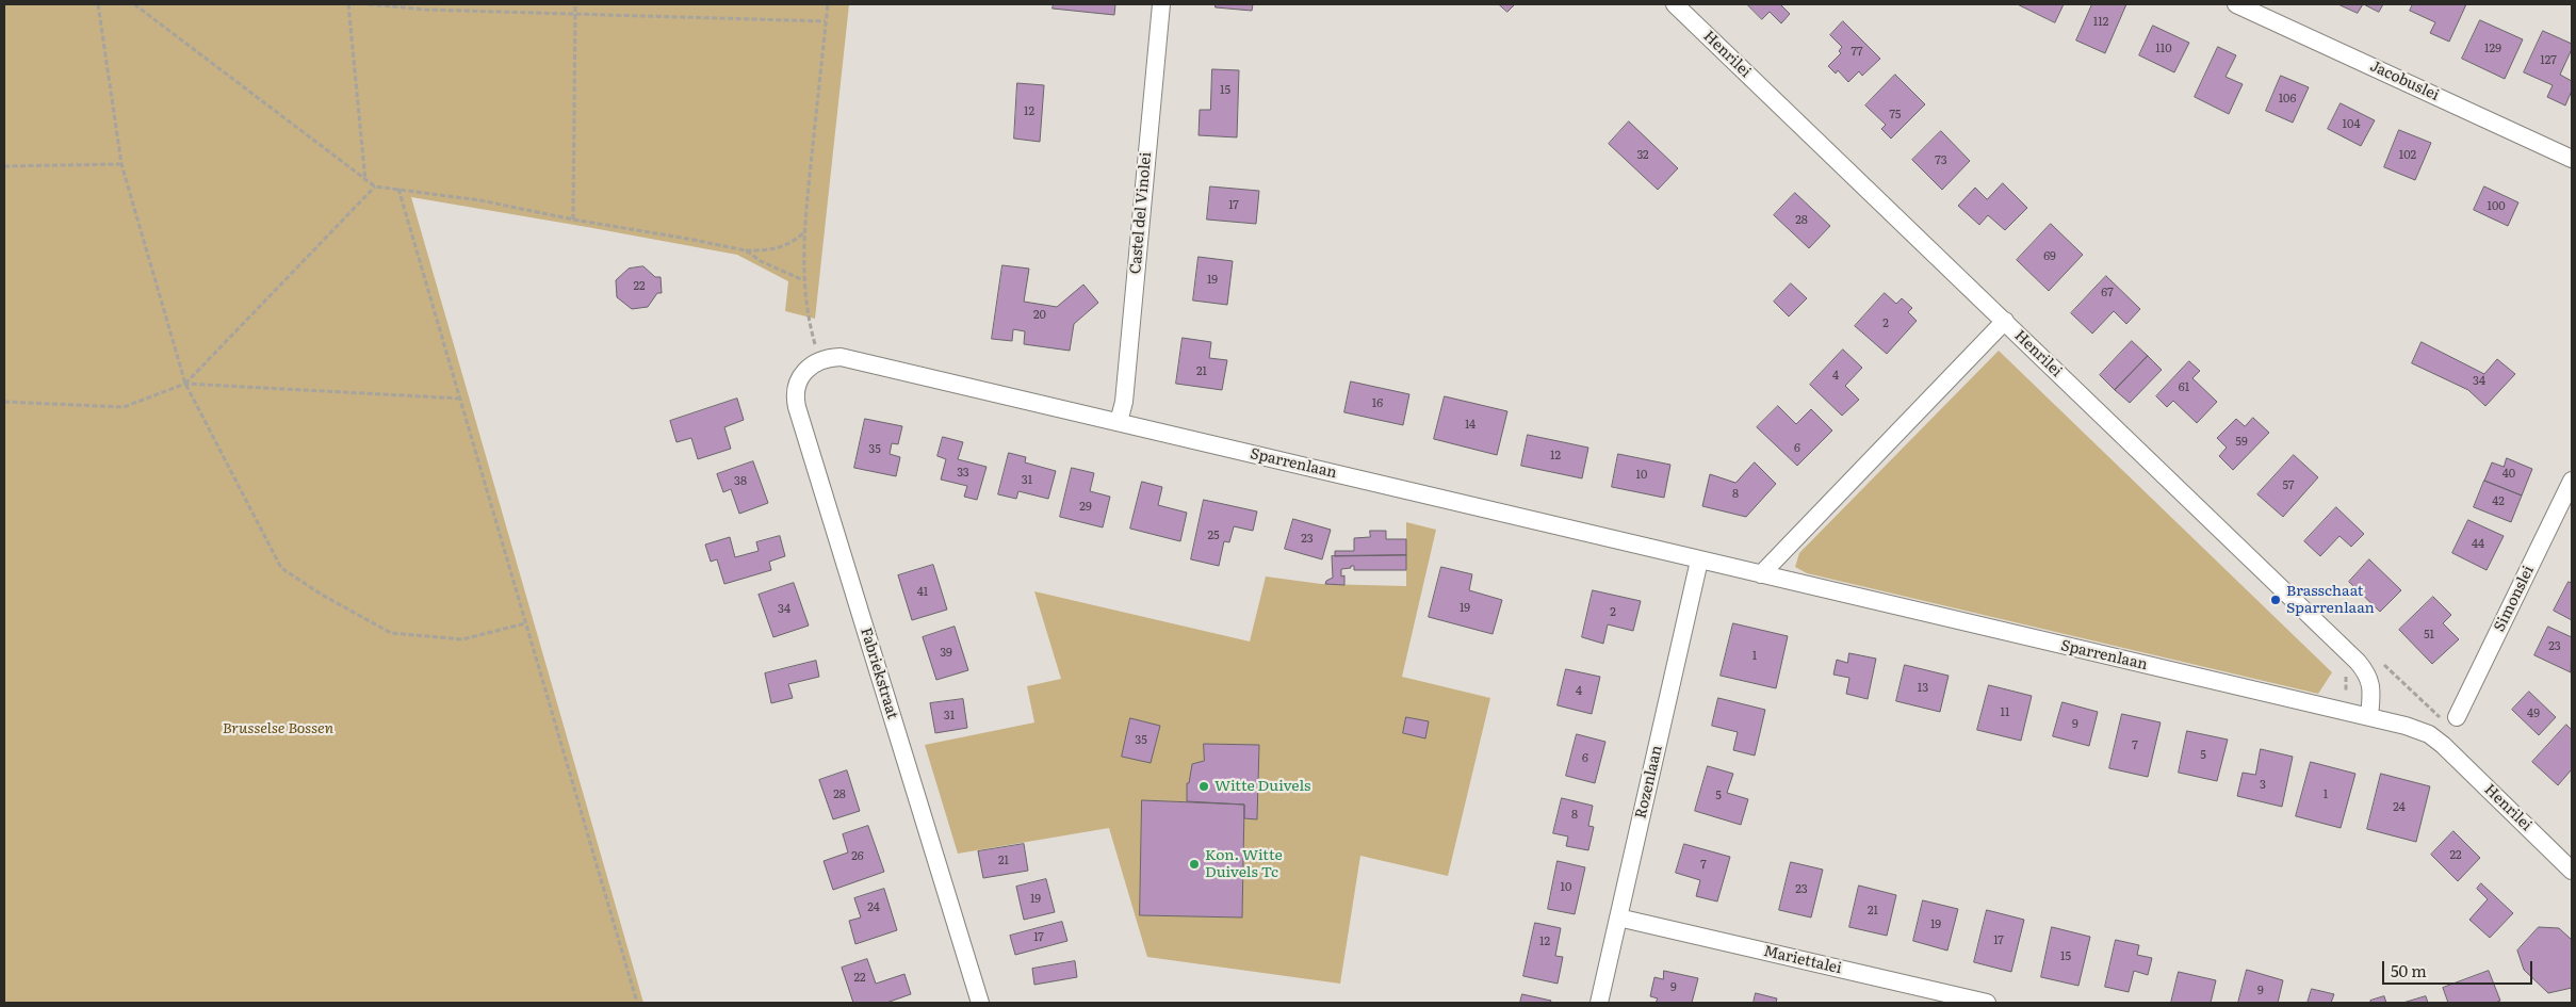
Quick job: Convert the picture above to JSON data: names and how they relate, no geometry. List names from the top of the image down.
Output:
{
  "streets": {
    "street": [
      "Henrilei",
      "Jacobuslei",
      "Castel del Vinolei",
      "Sparrenlaan",
      "Simonslei",
      "Fabriekstraat",
      "Rozenlaan",
      "Mariettalei"
    ]
  },
  "crossings": [
    ["Henrilei", "Sparrenlaan"],
    ["Castel del Vinolei", "Sparrenlaan"],
    ["Sparrenlaan", "Fabriekstraat"],
    ["Sparrenlaan", "Rozenlaan"],
    ["Rozenlaan", "Mariettalei"]
  ],
  "parks": ["Brusselse Bossen"],
  "places": ["Brasschaat Sparrenlaan", "Witte Duivels", "Kon. Witte Duivels Tc"],
  "house_numbers": [
    "112",
    "110",
    "129",
    "77",
    "127",
    "15",
    "106",
    "12",
    "75",
    "104",
    "32",
    "102",
    "73",
    "17",
    "100",
    "28",
    "69",
    "19",
    "22",
    "67",
    "20",
    "2",
    "21",
    "4",
    "34",
    "61",
    "16",
    "14",
    "59",
    "6",
    "35",
    "12",
    "33",
    "40",
    "10",
    "31",
    "38",
    "57",
    "8",
    "42",
    "29",
    "25",
    "23",
    "44",
    "41",
    "19",
    "34",
    "2",
    "51",
    "23",
    "39",
    "1",
    "13",
    "4",
    "11",
    "49",
    "31",
    "9",
    "35",
    "7",
    "5",
    "6",
    "3",
    "28",
    "1",
    "5",
    "24",
    "8",
    "22",
    "26",
    "21",
    "7",
    "10",
    "23",
    "19",
    "24",
    "21",
    "19",
    "17",
    "17",
    "12",
    "15",
    "22",
    "9",
    "9"
  ],
  "scale_bar": "50 m"
}
